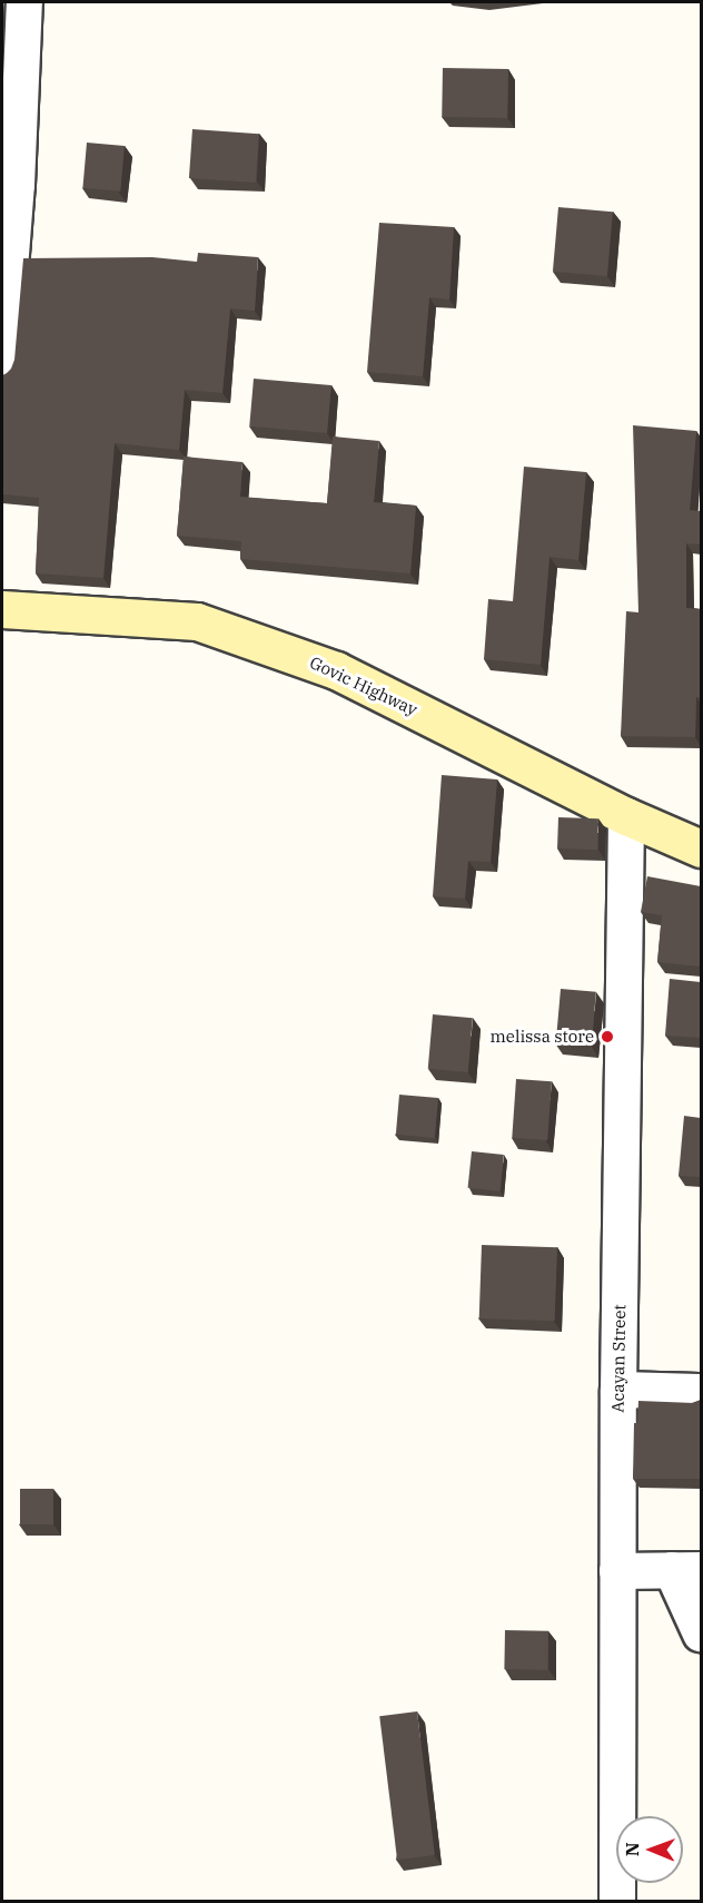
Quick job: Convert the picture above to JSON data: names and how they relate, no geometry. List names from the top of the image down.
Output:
{
  "streets": {
    "main road": ["Govic Highway"],
    "street": ["Acayan Street"]
  },
  "crossings": [
    ["Govic Highway", "Acayan Street"]
  ],
  "places": ["melissa store"],
  "north": "left"
}
